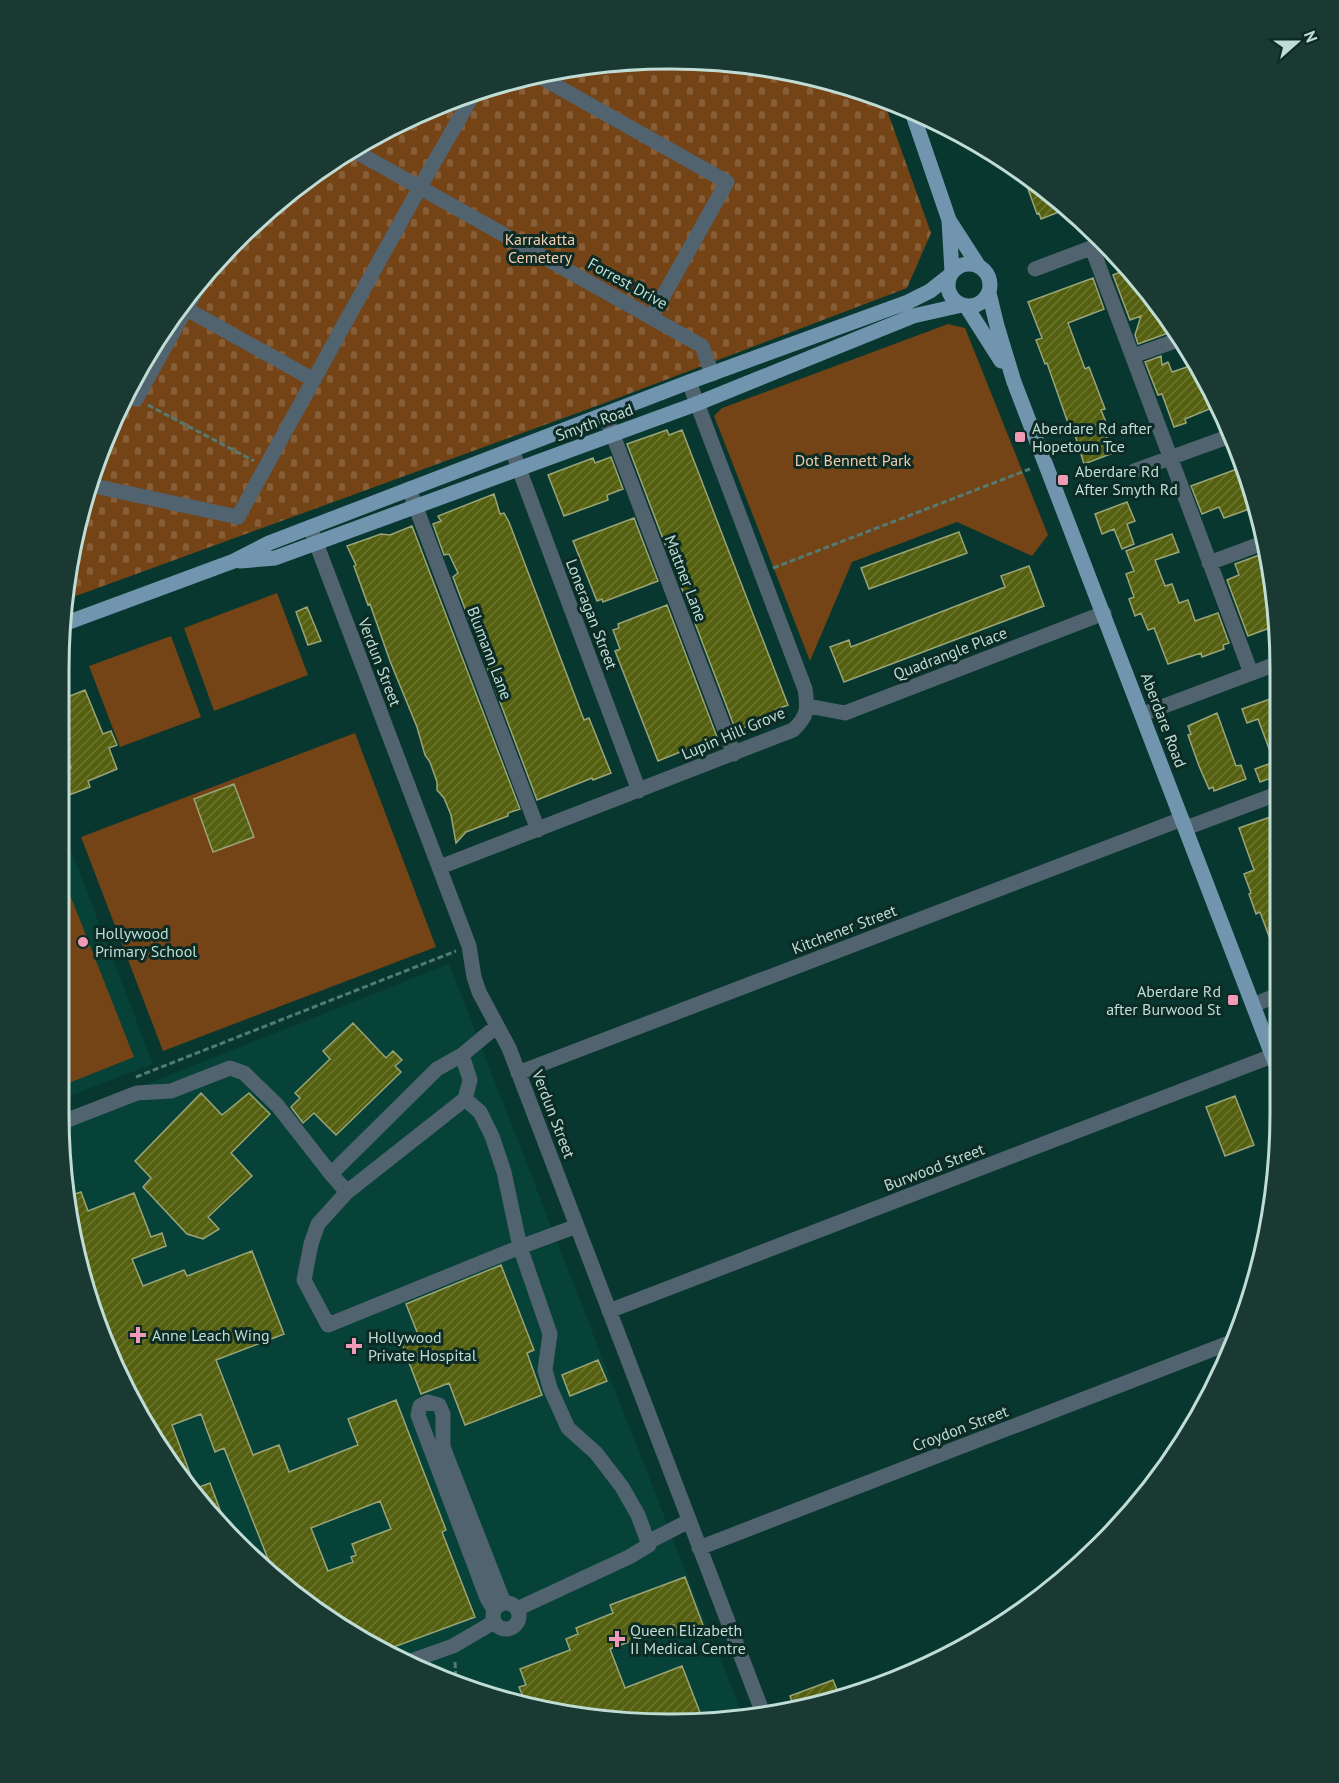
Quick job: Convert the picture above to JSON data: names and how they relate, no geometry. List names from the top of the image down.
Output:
{
  "streets": {
    "main road": ["Smyth Road", "Aberdare Road"],
    "street": [
      "Forrest Drive",
      "Mattner Lane",
      "Loneragan Street",
      "Blumann Lane",
      "Quadrangle Place",
      "Verdun Street",
      "Lupin Hill Grove",
      "Kitchener Street",
      "Burwood Street",
      "Croydon Street"
    ]
  },
  "crossings": [
    ["Forrest Drive", "Smyth Road"],
    ["Smyth Road", "Mattner Lane"],
    ["Smyth Road", "Loneragan Street"],
    ["Smyth Road", "Blumann Lane"],
    ["Smyth Road", "Verdun Street"],
    ["Smyth Road", "Aberdare Road"],
    ["Smyth Road", "Lupin Hill Grove"],
    ["Mattner Lane", "Lupin Hill Grove"],
    ["Loneragan Street", "Lupin Hill Grove"],
    ["Blumann Lane", "Lupin Hill Grove"],
    ["Quadrangle Place", "Aberdare Road"],
    ["Quadrangle Place", "Lupin Hill Grove"],
    ["Verdun Street", "Lupin Hill Grove"],
    ["Verdun Street", "Kitchener Street"],
    ["Verdun Street", "Burwood Street"],
    ["Verdun Street", "Croydon Street"],
    ["Aberdare Road", "Kitchener Street"]
  ],
  "parks": ["Karrakatta Cemetery", "Dot Bennett Park"],
  "places": {
    "transit": ["Aberdare Rd after Hopetoun Tce", "Aberdare Rd After Smyth Rd", "Aberdare Rd after Burwood St"],
    "other": ["Hollywood Primary School"],
    "health": ["Anne Leach Wing", "Hollywood Private Hospital", "Queen Elizabeth II Medical Centre"]
  },
  "north": "right"
}
